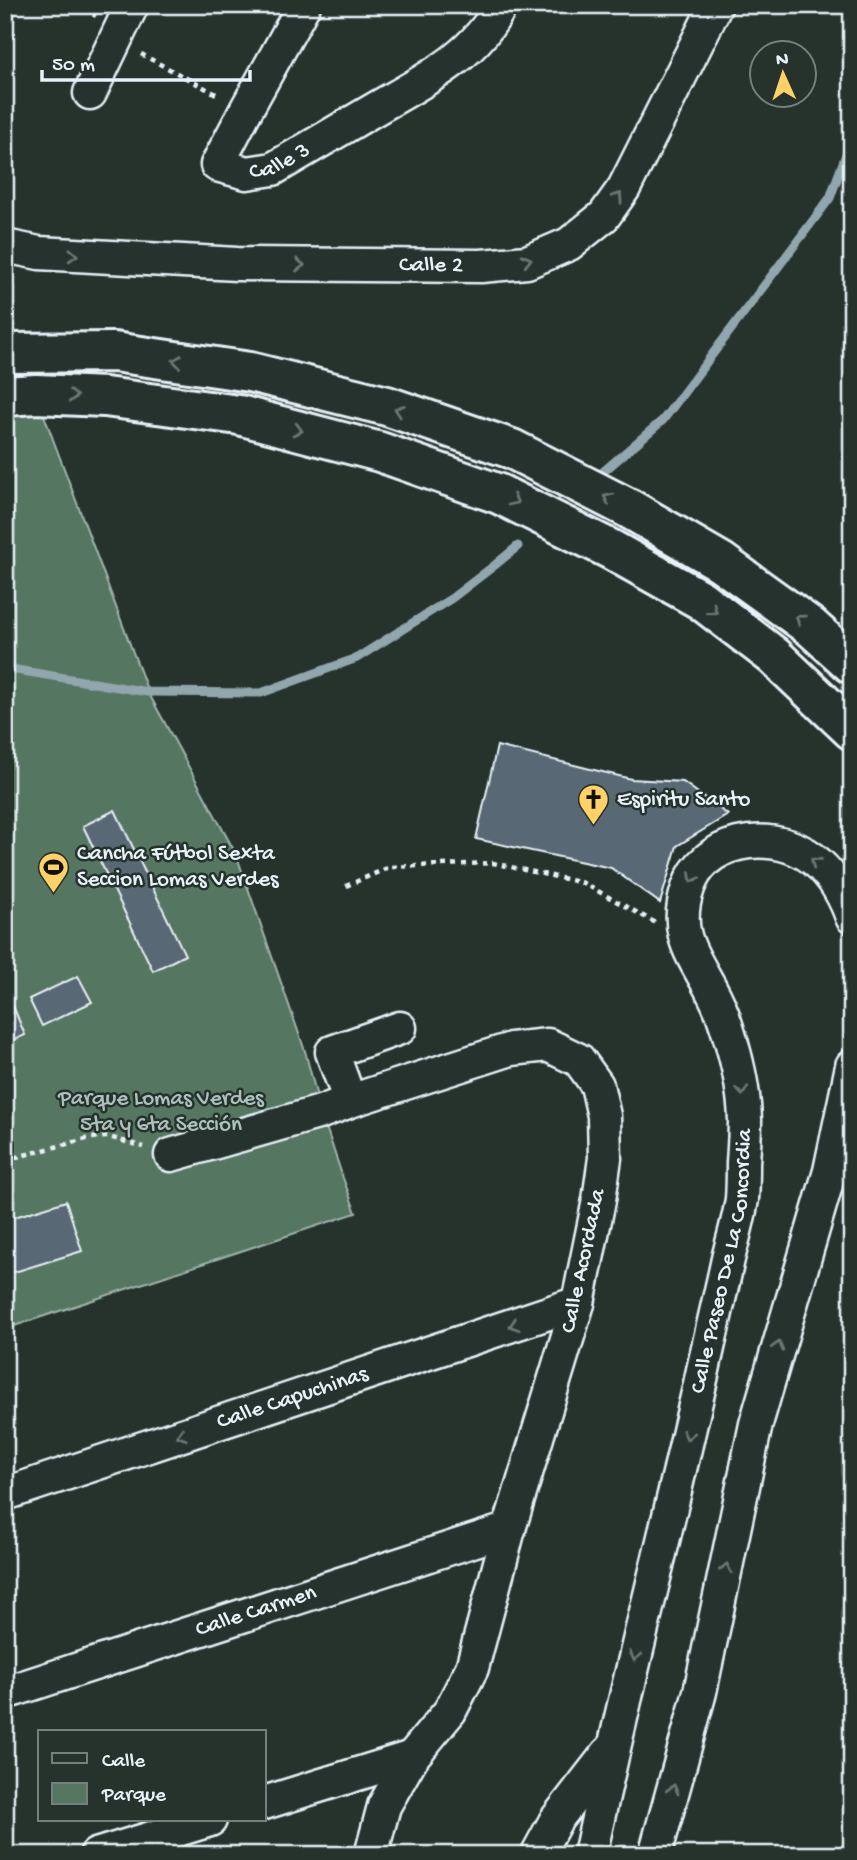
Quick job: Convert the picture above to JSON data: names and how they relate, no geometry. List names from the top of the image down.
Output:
{
  "streets": {
    "street": [
      "Calle 3",
      "Calle 2",
      "Calle Acordada",
      "Calle Paseo De La Concordia",
      "Calle Capuchinas",
      "Calle Carmen"
    ]
  },
  "crossings": [
    ["Calle Acordada", "Calle Capuchinas"],
    ["Calle Acordada", "Calle Carmen"]
  ],
  "one_way": ["Calle 2", "Calle Capuchinas"],
  "parks": ["Parque Lomas Verdes 5ta y 6ta Sección"],
  "places": {
    "church": ["Espiritu Santo"],
    "sports": ["Cancha Fútbol Sexta Seccion Lomas Verdes"]
  },
  "legend": ["Calle", "Parque"],
  "scale_bar": "50 m",
  "north": "top"
}
